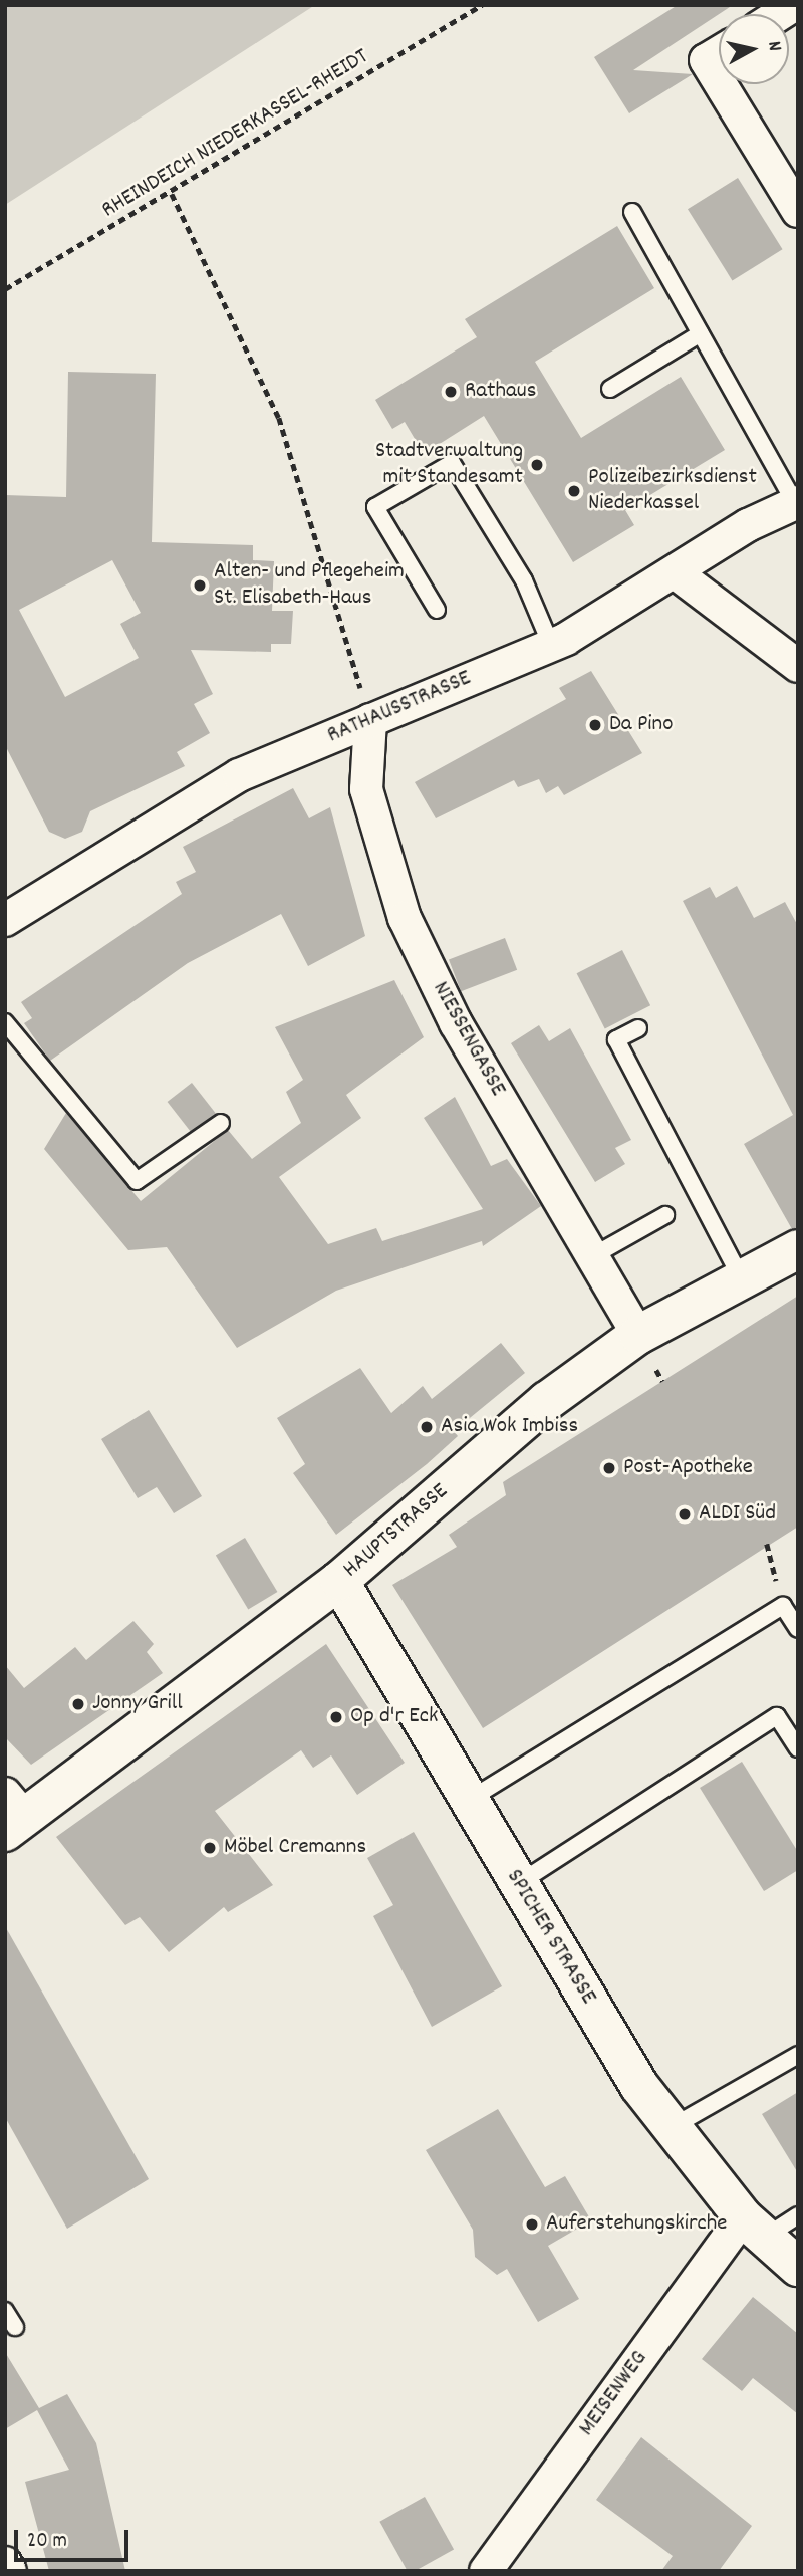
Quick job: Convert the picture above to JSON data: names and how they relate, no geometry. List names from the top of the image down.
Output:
{
  "streets": {
    "street": [
      "RATHAUSSTRASSE",
      "NIESSENGASSE",
      "HAUPTSTRASSE",
      "SPICHER STRASSE",
      "MEISENWEG"
    ],
    "path": ["RHEINDEICH NIEDERKASSEL-RHEIDT"]
  },
  "crossings": [
    ["RATHAUSSTRASSE", "NIESSENGASSE"],
    ["NIESSENGASSE", "HAUPTSTRASSE"],
    ["HAUPTSTRASSE", "SPICHER STRASSE"],
    ["SPICHER STRASSE", "MEISENWEG"]
  ],
  "places": [
    "Rathaus",
    "Stadtverwaltung mit Standesamt",
    "Polizeibezirksdienst Niederkassel",
    "Alten- und Pflegeheim St. Elisabeth-Haus",
    "Da Pino",
    "Asia Wok Imbiss",
    "Post-Apotheke",
    "ALDI Süd",
    "Jonny Grill",
    "Op d'r Eck",
    "Möbel Cremanns",
    "Auferstehungskirche"
  ],
  "scale_bar": "20 m",
  "north": "right"
}
